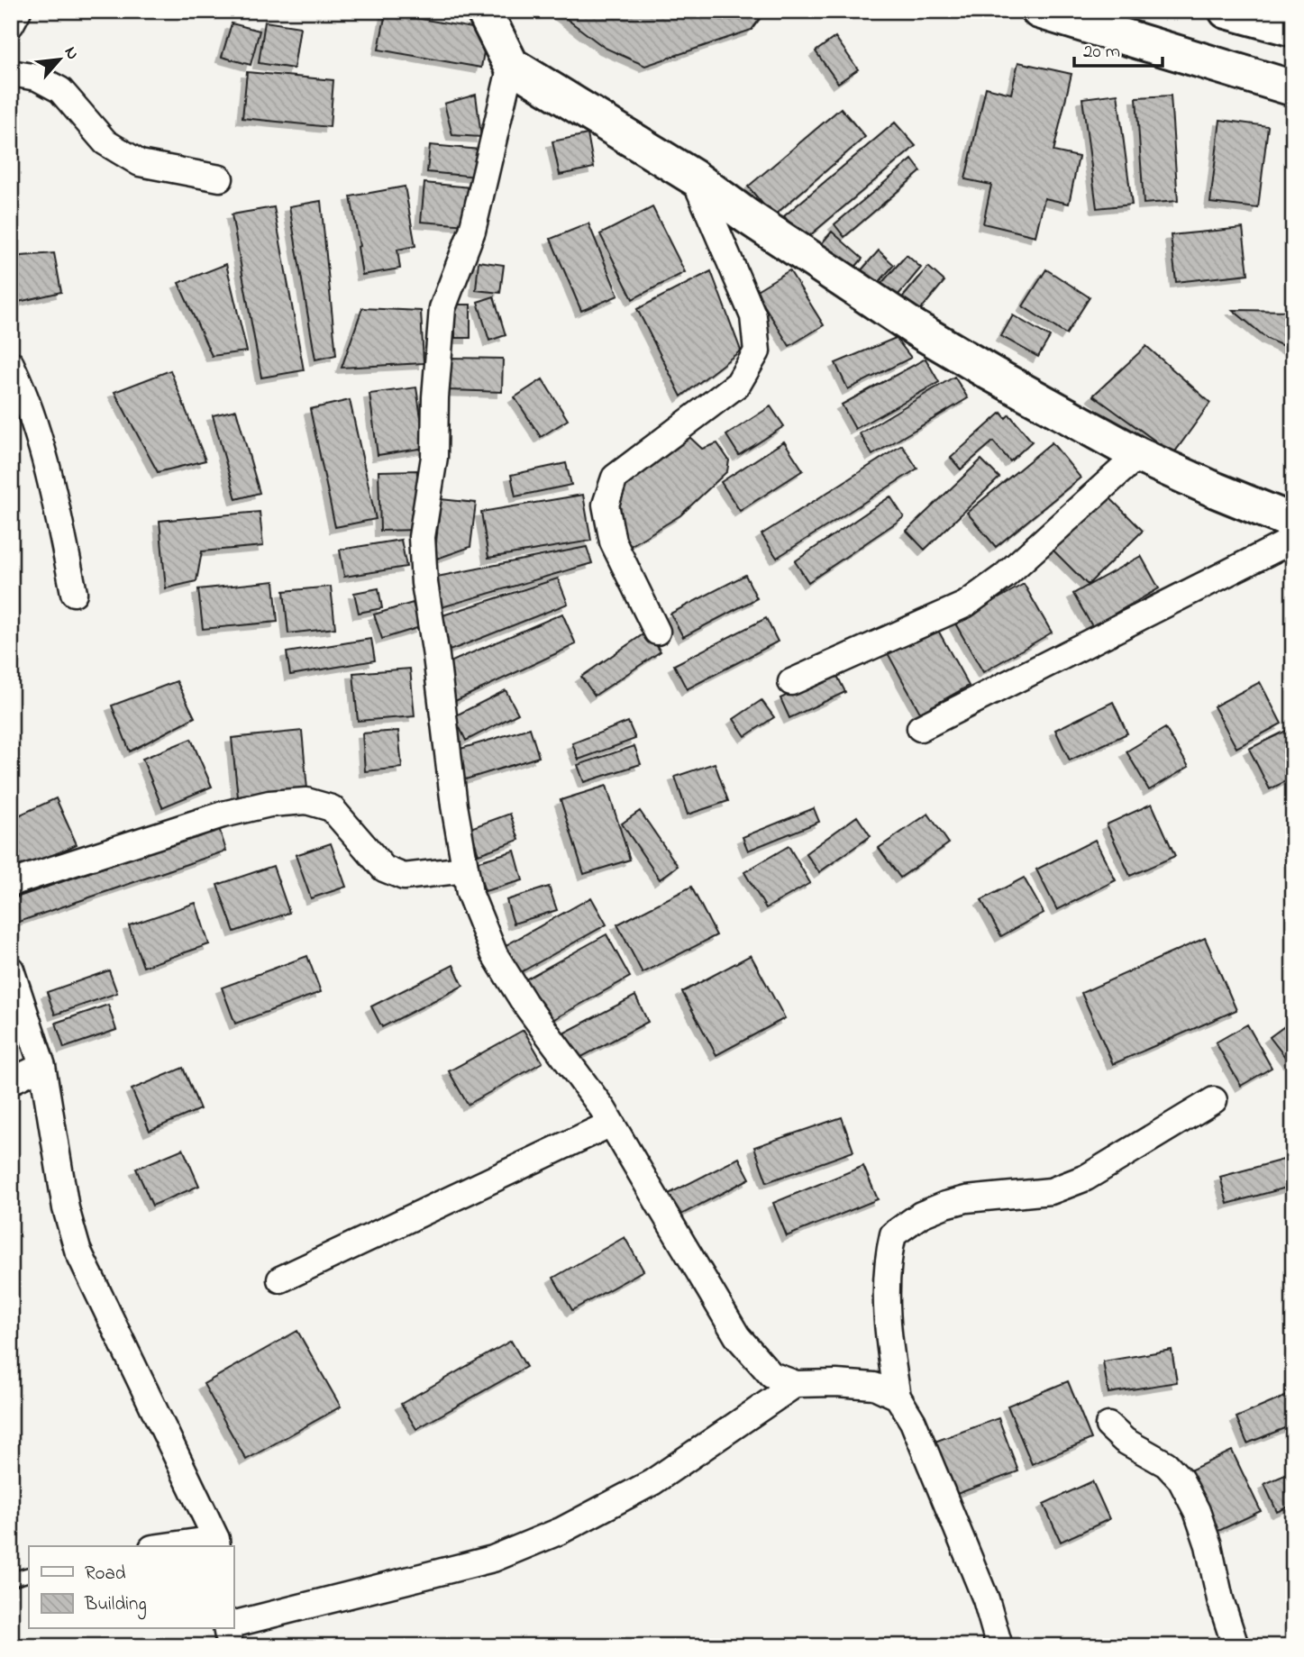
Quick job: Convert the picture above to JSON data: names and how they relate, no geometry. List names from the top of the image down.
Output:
{
  "legend": ["Road", "Building"],
  "scale_bar": "20 m",
  "north": "top right"
}
